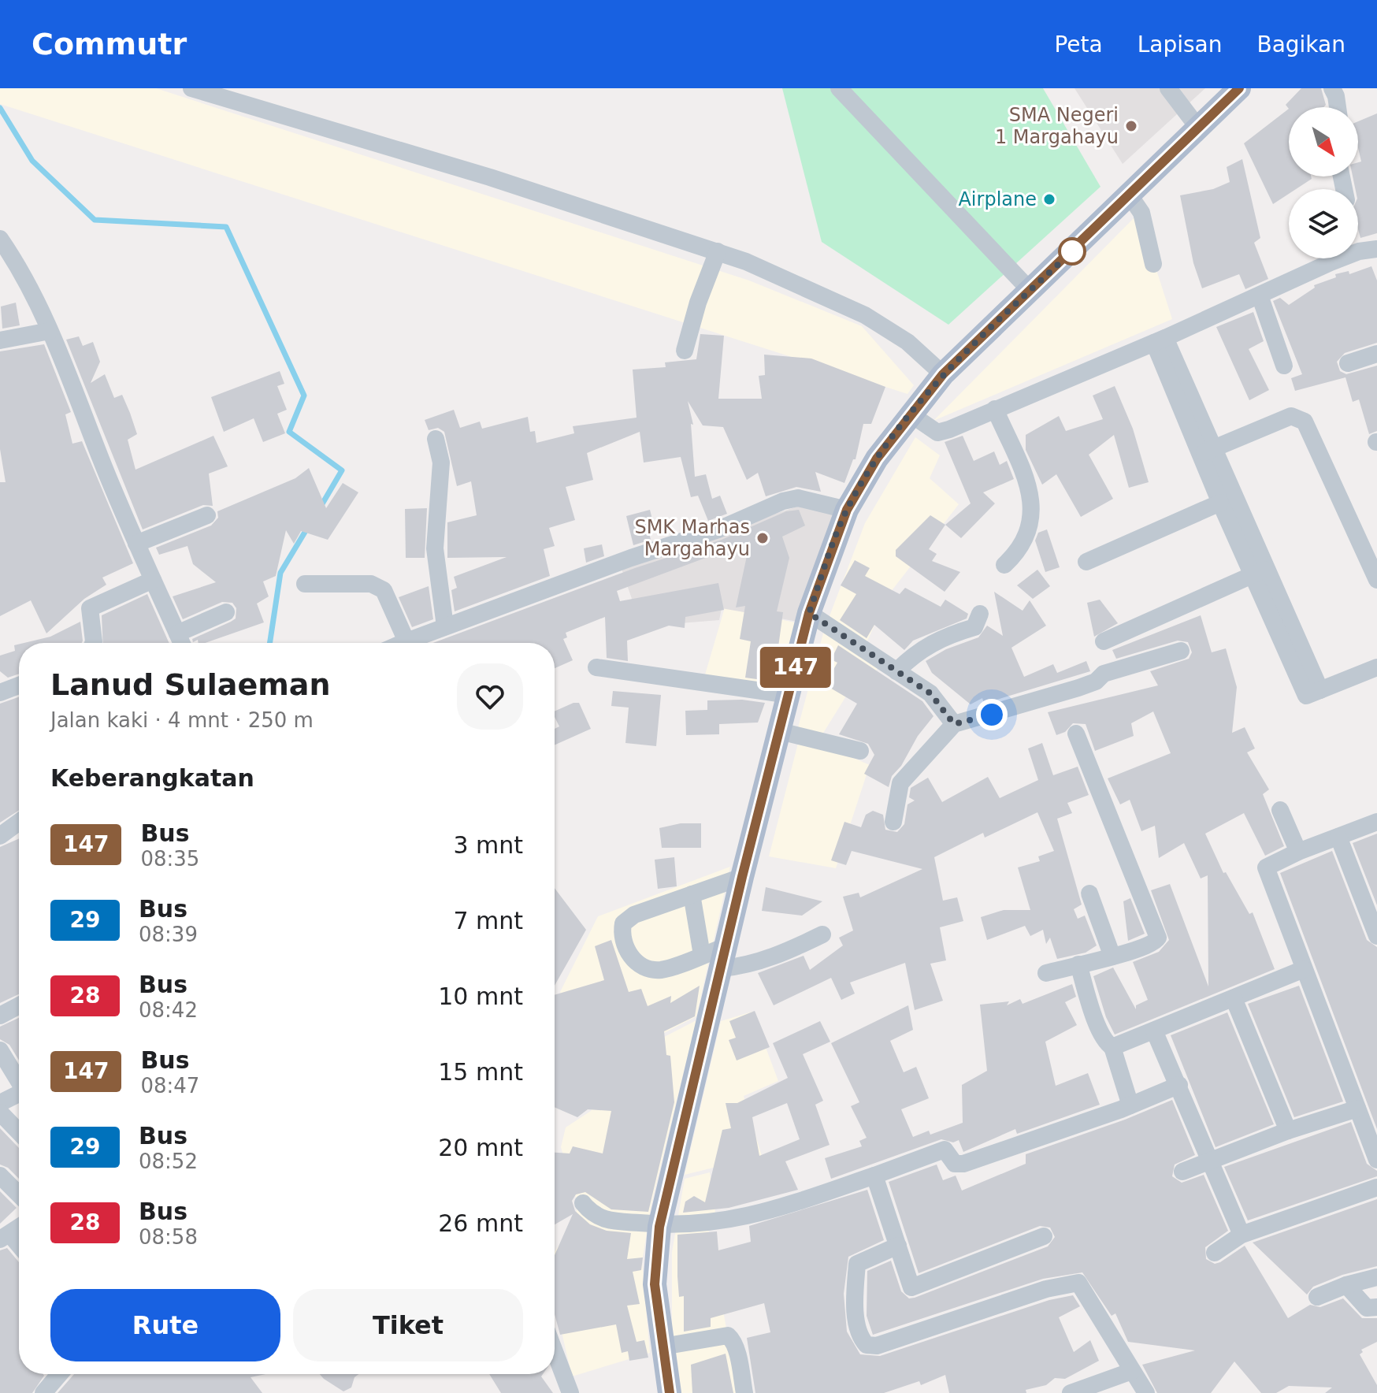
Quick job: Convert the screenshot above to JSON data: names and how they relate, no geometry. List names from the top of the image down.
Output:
{
  "places": ["SMA Negeri 1 Margahayu", "Airplane", "SMK Marhas Margahayu"],
  "lines": ["bus line 147"],
  "north": "bottom right",
  "page": {
    "header": "Commutr",
    "nav": ["Peta", "Lapisan", "Bagikan"],
    "on_map": "147",
    "heading": [
      ["Lanud Sulaeman", "Jalan kaki · 4 mnt · 250 m"],
      "Keberangkatan"
    ],
    "list": [
      {
        "mark": "147",
        "name": "Bus",
        "note": "08:35",
        "value": "3 mnt"
      },
      {
        "mark": "29",
        "name": "Bus",
        "note": "08:39",
        "value": "7 mnt"
      },
      {
        "mark": "28",
        "name": "Bus",
        "note": "08:42",
        "value": "10 mnt"
      },
      {
        "mark": "147",
        "name": "Bus",
        "note": "08:47",
        "value": "15 mnt"
      },
      {
        "mark": "29",
        "name": "Bus",
        "note": "08:52",
        "value": "20 mnt"
      },
      {
        "mark": "28",
        "name": "Bus",
        "note": "08:58",
        "value": "26 mnt"
      }
    ],
    "buttons": ["Rute", "Tiket"]
  }
}
